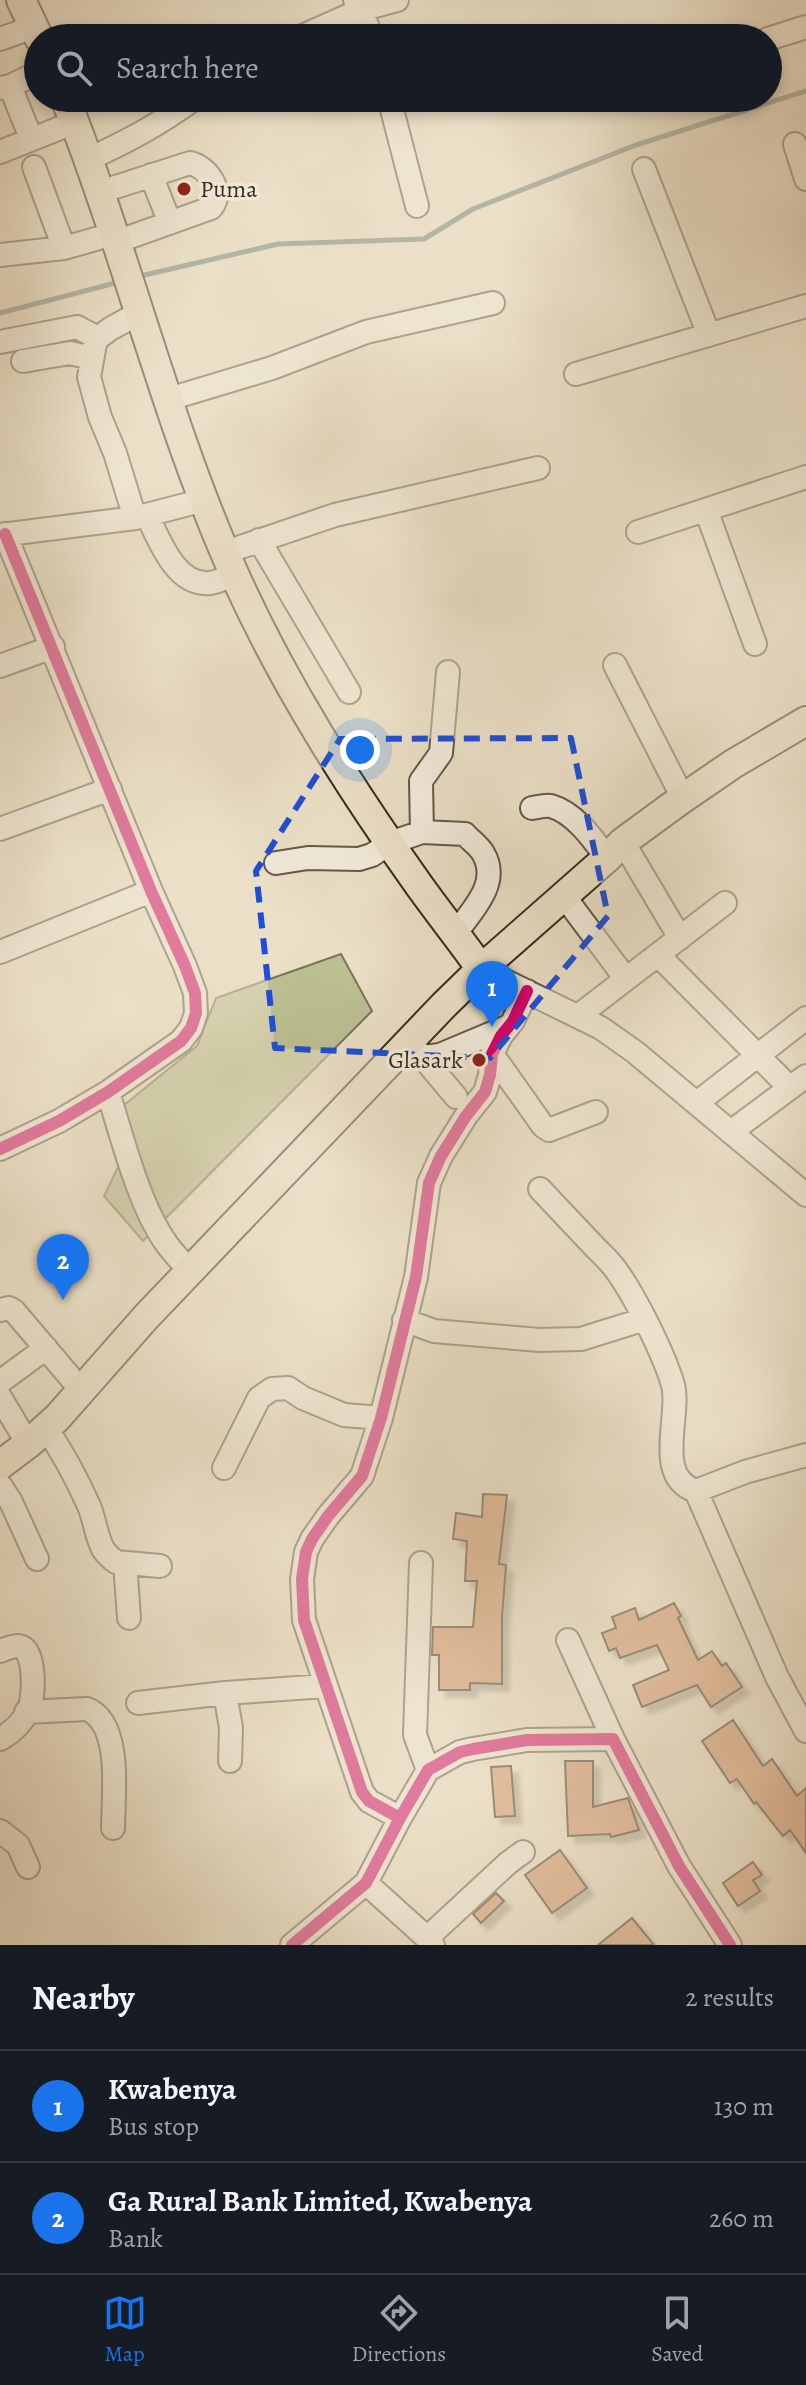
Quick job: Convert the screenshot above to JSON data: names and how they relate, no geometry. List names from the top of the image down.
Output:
{
  "places": ["Puma", "Glasark"],
  "page": {
    "search": "Search here",
    "pins": ["1", "2"],
    "heading": ["Nearby", "2 results"],
    "list": [
      {
        "mark": "1",
        "name": "Kwabenya",
        "note": "Bus stop",
        "value": "130 m"
      },
      {
        "mark": "2",
        "name": "Ga Rural Bank Limited, Kwabenya",
        "note": "Bank",
        "value": "260 m"
      }
    ],
    "nav": ["Map", "Directions", "Saved"]
  }
}
